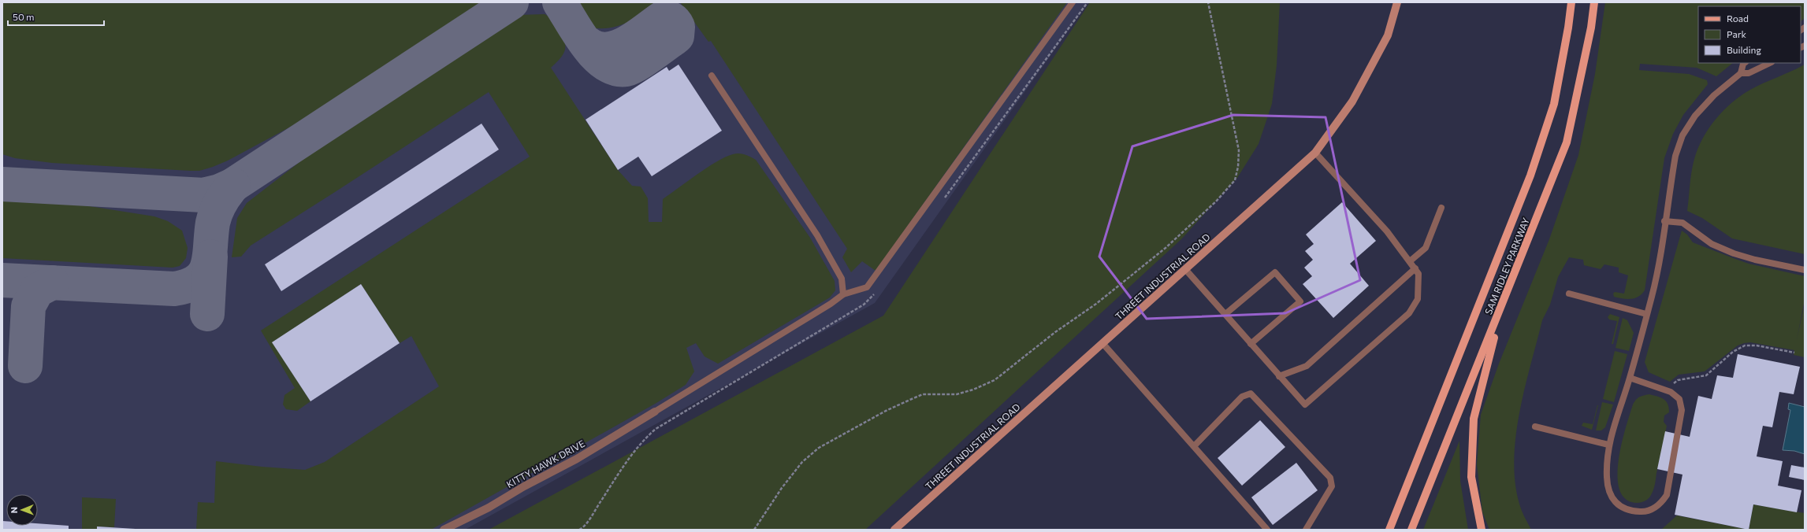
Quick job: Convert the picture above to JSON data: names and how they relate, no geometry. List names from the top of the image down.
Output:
{
  "streets": {
    "main road": ["SAM RIDLEY PARKWAY"],
    "street": ["THREET INDUSTRIAL ROAD", "KITTY HAWK DRIVE"]
  },
  "legend": ["Road", "Park", "Building"],
  "scale_bar": "50 m",
  "north": "left"
}
